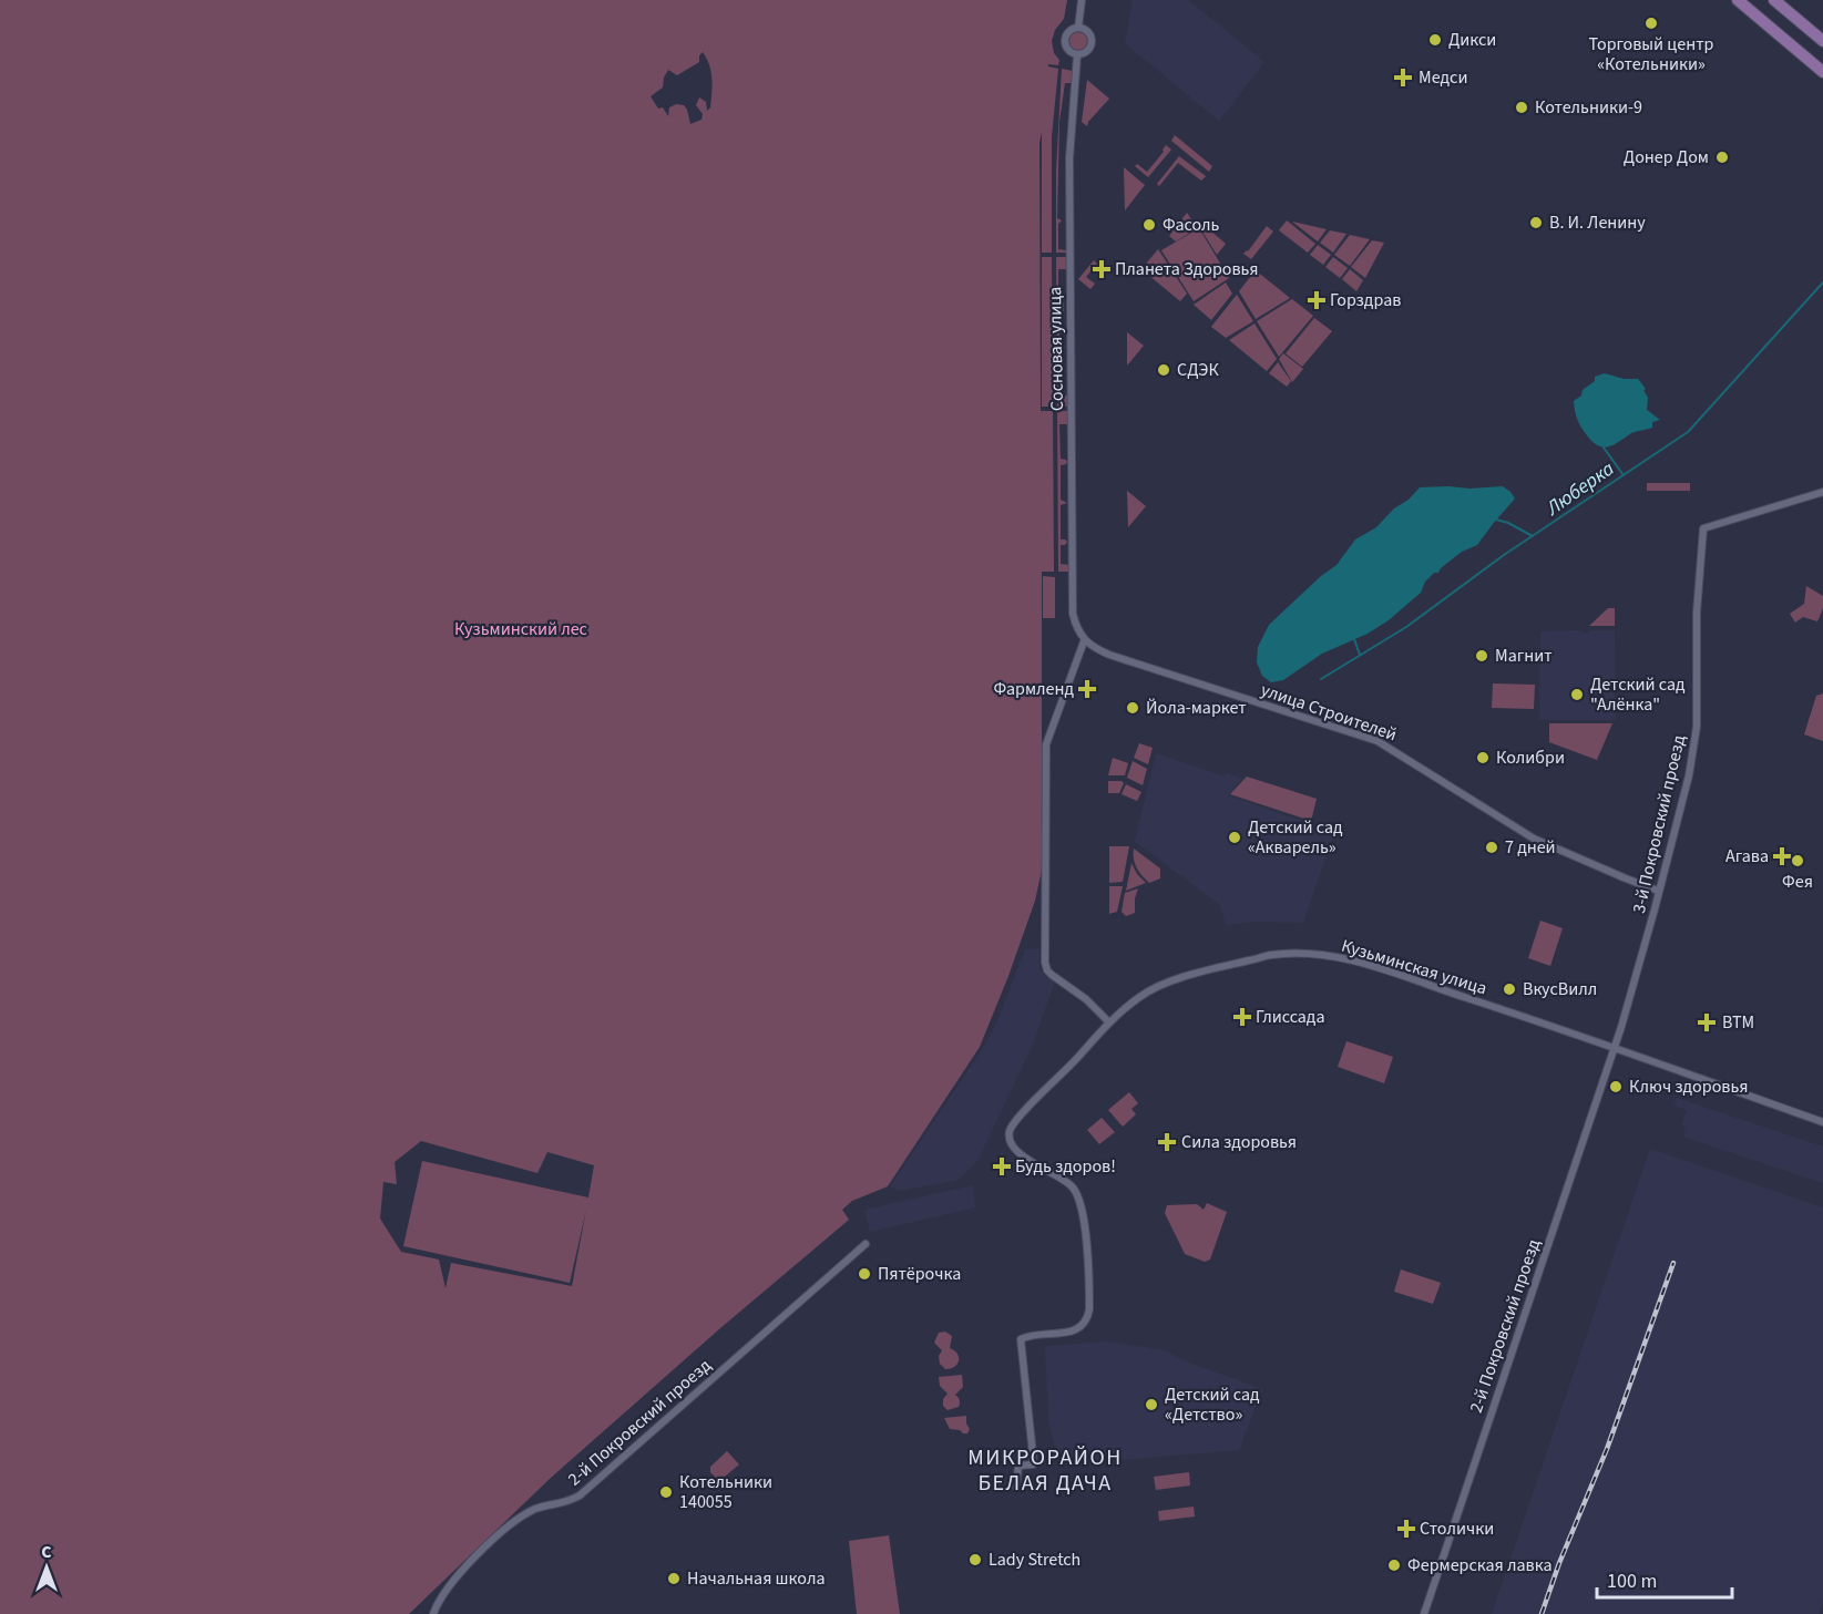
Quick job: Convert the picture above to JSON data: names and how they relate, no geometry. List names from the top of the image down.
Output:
{
  "streets": {
    "street": [
      "Сосновая улица",
      "улица Строителей",
      "3-й Покровский проезд",
      "Кузьминская улица",
      "2-й Покровский проезд"
    ]
  },
  "crossings": [
    ["Сосновая улица", "улица Строителей"],
    ["улица Строителей", "3-й Покровский проезд"],
    ["3-й Покровский проезд", "Кузьминская улица"],
    ["3-й Покровский проезд", "2-й Покровский проезд"],
    ["Кузьминская улица", "2-й Покровский проезд"]
  ],
  "districts": ["МИКРОРАЙОН БЕЛАЯ ДАЧА"],
  "water": ["Люберка"],
  "parks": ["Кузьминский лес"],
  "places": {
    "other": [
      "Торговый центр «Котельники»",
      "Дикси",
      "Котельники-9",
      "Донер Дом",
      "В. И. Ленину",
      "Фасоль",
      "СДЭК",
      "Магнит",
      "Детский сад \"Алёнка\"",
      "Йола-маркет",
      "Колибри",
      "Детский сад «Акварель»",
      "7 дней",
      "Фея",
      "ВкусВилл",
      "Ключ здоровья",
      "Пятёрочка",
      "Детский сад «Детство»",
      "Котельники 140055",
      "Lady Stretch",
      "Фермерская лавка",
      "Начальная школа"
    ],
    "health": [
      "Медси",
      "Планета Здоровья",
      "Горздрав",
      "Фармленд",
      "Агава",
      "Глиссада",
      "ВТМ",
      "Сила здоровья",
      "Будь здоров!",
      "Столички"
    ]
  },
  "scale_bar": "100 m",
  "north": "top"
}
